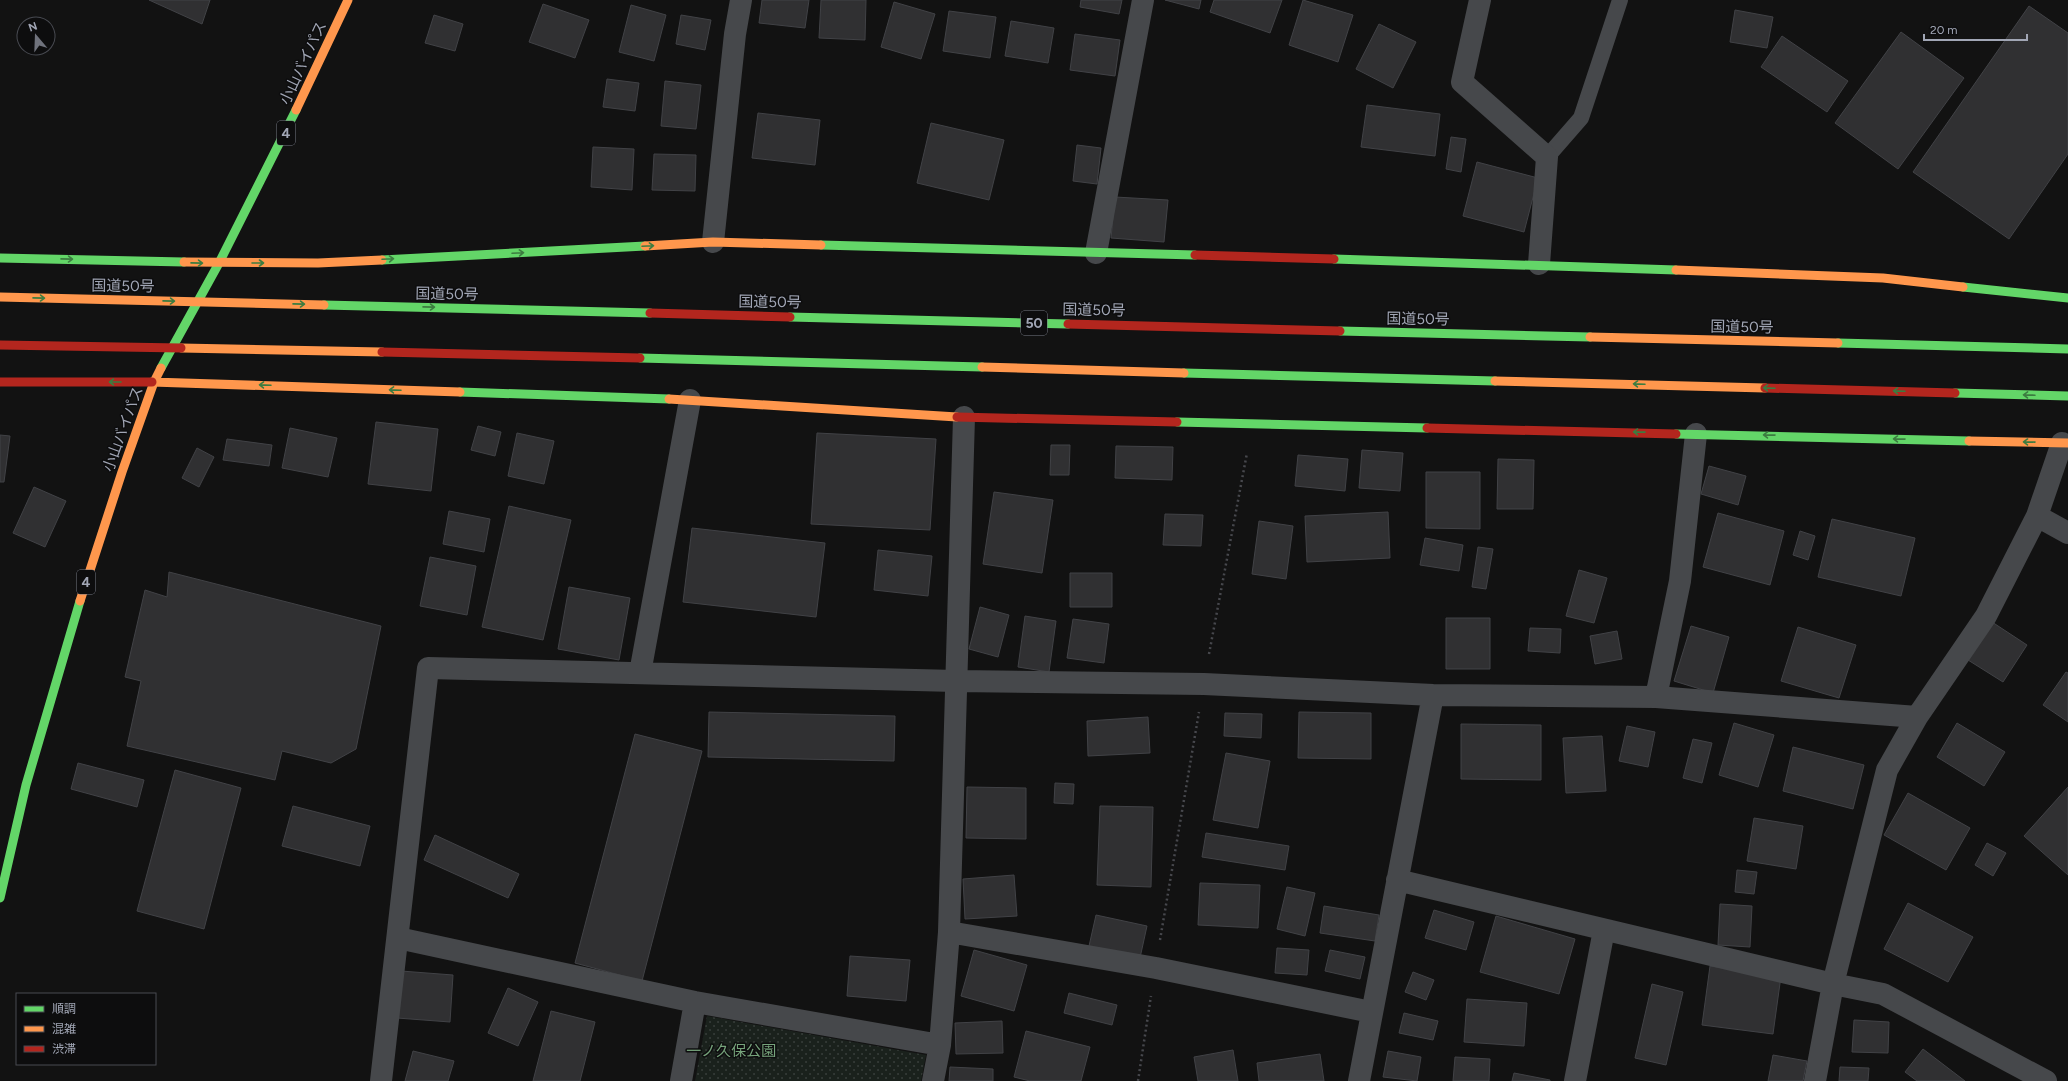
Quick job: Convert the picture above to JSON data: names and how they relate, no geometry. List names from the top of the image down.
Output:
{
  "streets": {
    "highway": [
      "小山バイパス",
      "4",
      "国道50号",
      "50"
    ]
  },
  "parks": ["一ノ久保公園"],
  "legend": ["順調", "混雑", "渋滞"],
  "scale_bar": "20 m",
  "north": "top"
}
